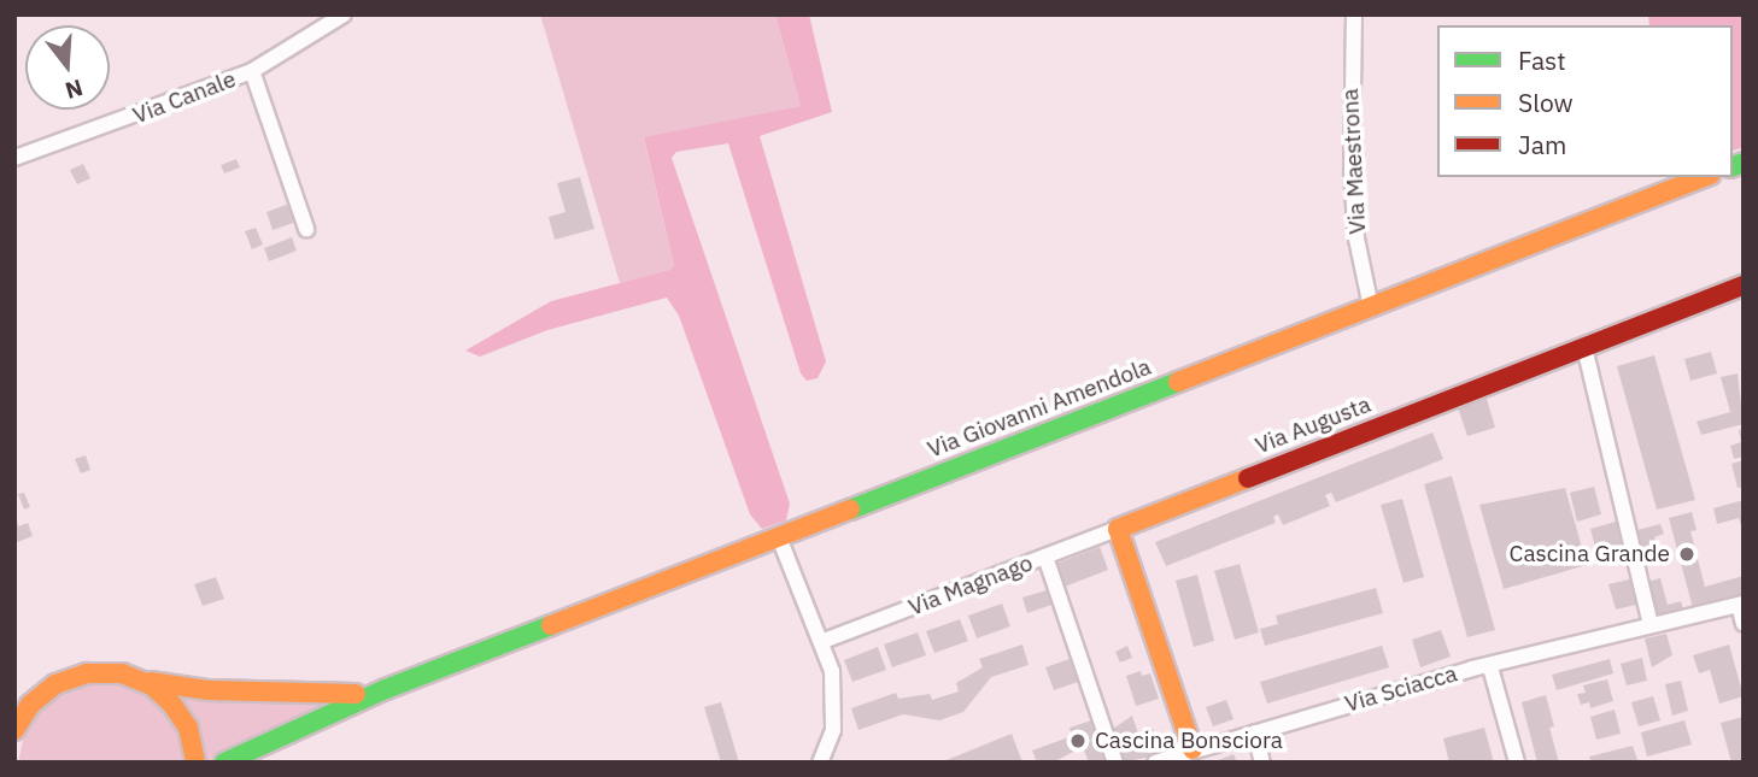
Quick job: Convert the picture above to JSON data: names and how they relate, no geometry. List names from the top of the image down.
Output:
{
  "streets": {
    "main road": ["Via Giovanni Amendola", "Via Augusta"],
    "street": [
      "Via Canale",
      "Via Maestrona",
      "Via Magnago",
      "Via Sciacca"
    ]
  },
  "crossings": [
    ["Via Maestrona", "Via Giovanni Amendola"],
    ["Via Augusta", "Via Magnago"]
  ],
  "places": ["Cascina Grande", "Cascina Bonsciora"],
  "legend": ["Fast", "Slow", "Jam"],
  "north": "bottom"
}
